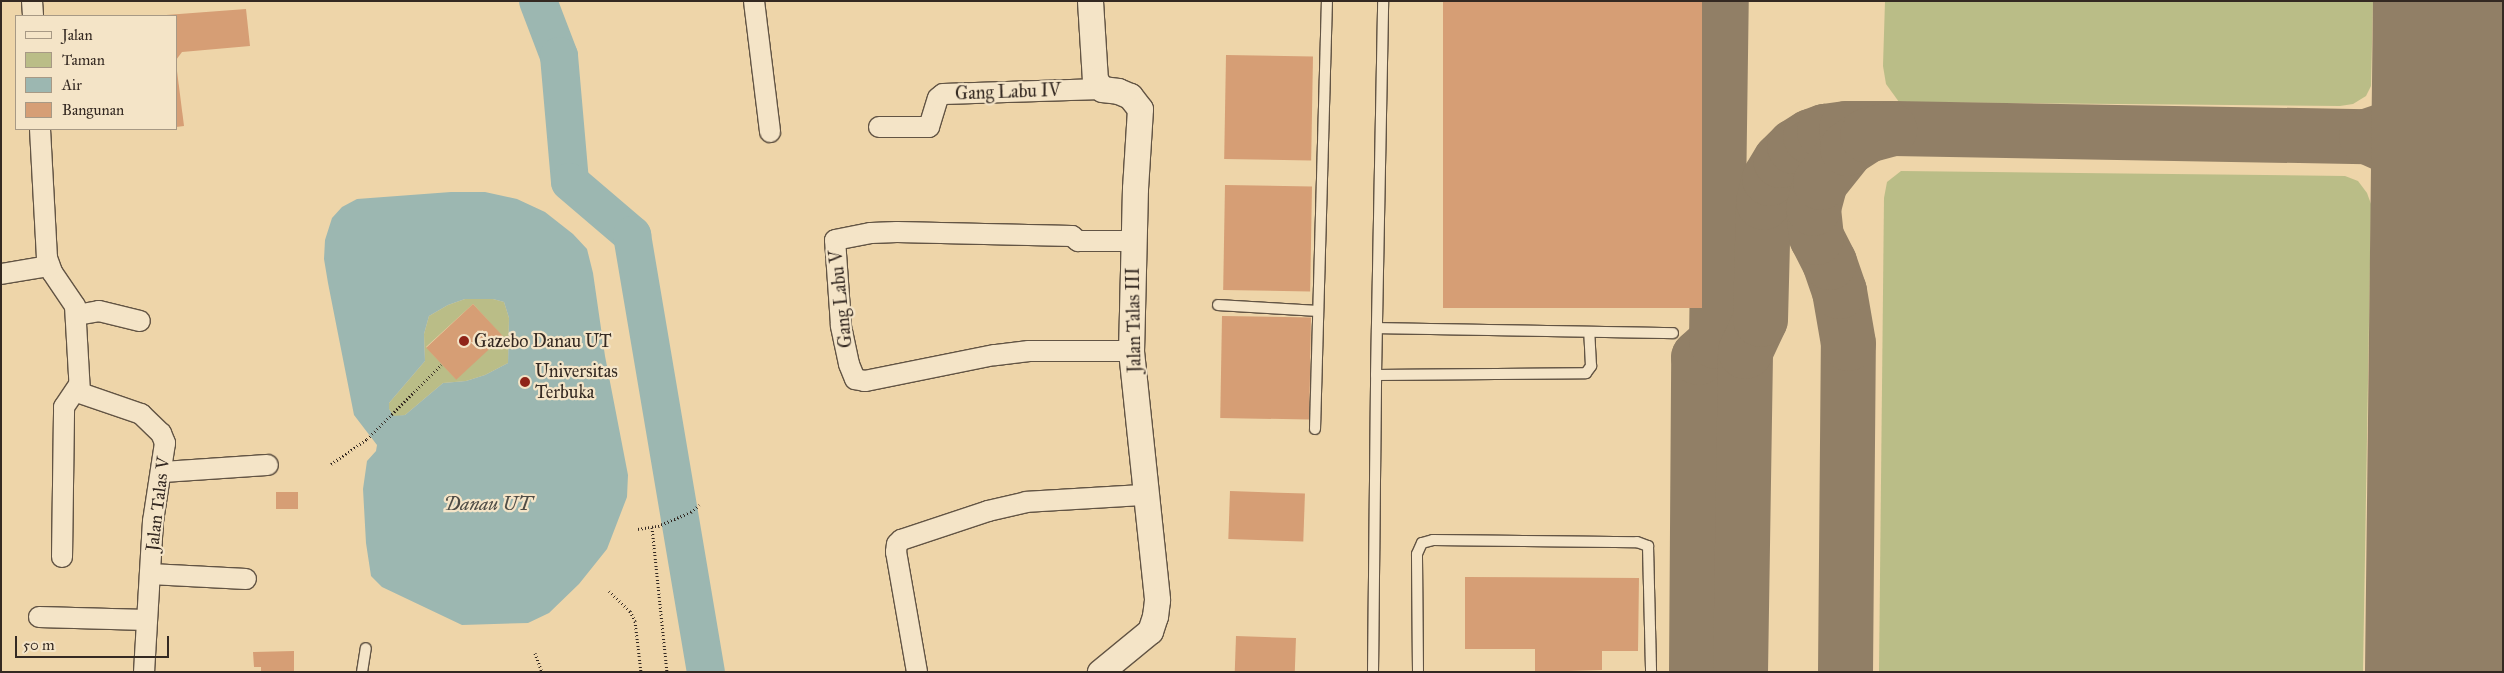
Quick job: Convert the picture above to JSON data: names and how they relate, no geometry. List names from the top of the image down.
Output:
{
  "streets": {
    "street": [
      "Gang Labu IV",
      "Gang Labu V",
      "Jalan Talas III",
      "Jalan Talas V"
    ]
  },
  "crossings": [
    ["Gang Labu IV", "Jalan Talas III"],
    ["Gang Labu V", "Jalan Talas III"]
  ],
  "water": ["Danau UT"],
  "places": ["Gazebo Danau UT", "Universitas Terbuka"],
  "legend": [
    "Jalan",
    "Taman",
    "Air",
    "Bangunan"
  ],
  "scale_bar": "50 m"
}
